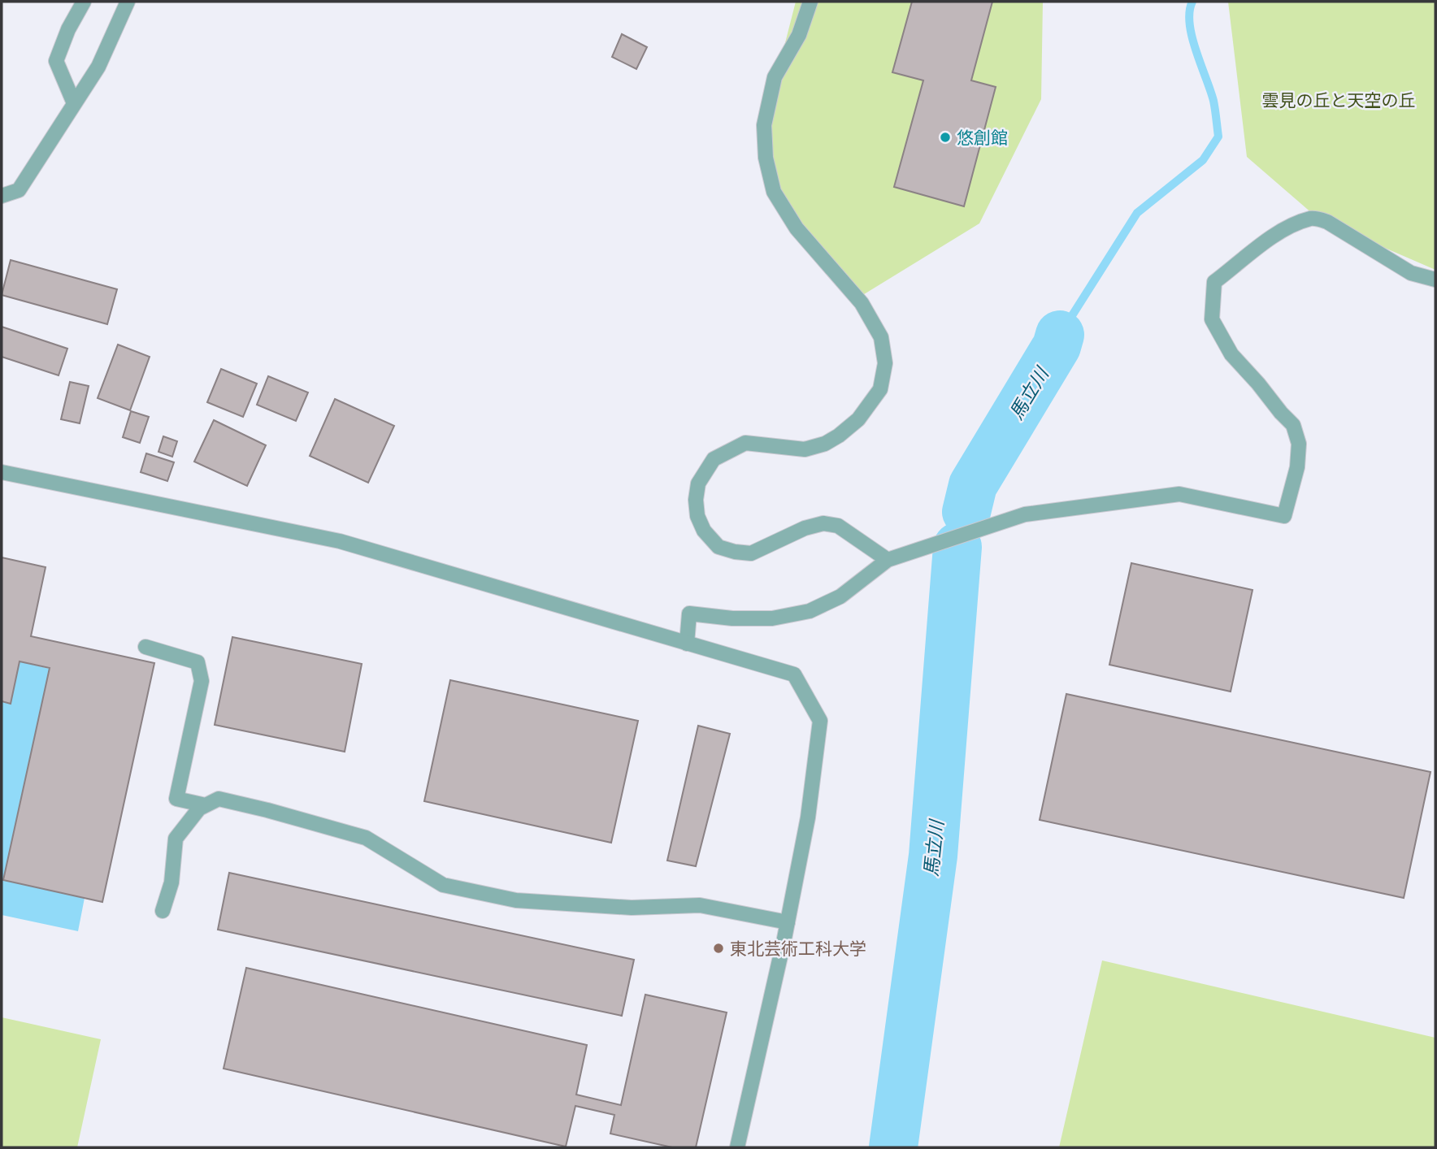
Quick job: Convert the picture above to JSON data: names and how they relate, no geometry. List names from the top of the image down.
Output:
{
  "water": ["馬立川"],
  "parks": ["雲見の丘と天空の丘"],
  "places": ["悠創館", "東北芸術工科大学"]
}
